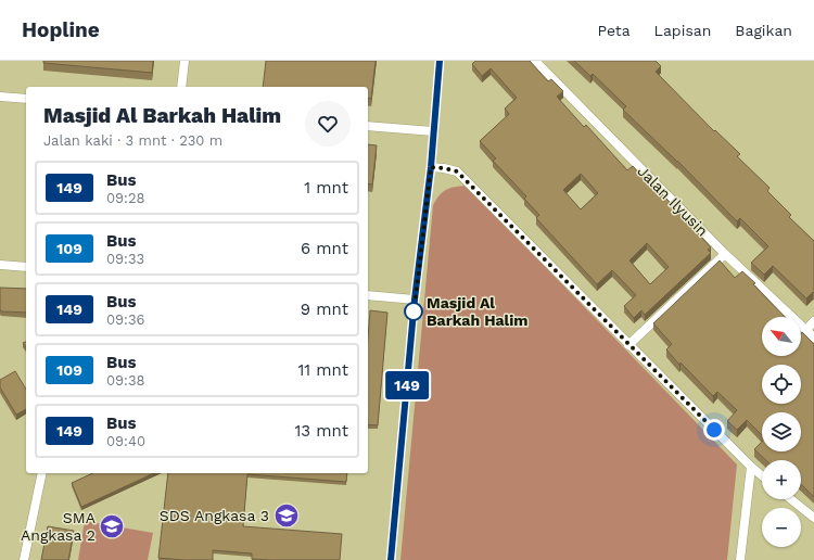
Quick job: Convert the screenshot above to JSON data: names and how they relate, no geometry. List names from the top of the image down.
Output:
{
  "streets": {
    "lane": ["Jalan Ilyusin"]
  },
  "places": {
    "other": ["Masjid Al Barkah Halim"],
    "school or university": ["SDS Angkasa 3", "SMA Angkasa 2"]
  },
  "lines": ["bus line 149"],
  "north": "top left",
  "page": {
    "header": "Hopline",
    "nav": ["Peta", "Lapisan", "Bagikan"],
    "on_map": "149",
    "heading": ["Masjid Al Barkah Halim", "Jalan kaki · 3 mnt · 230 m"],
    "list": [
      {
        "mark": "149",
        "name": "Bus",
        "note": "09:28",
        "value": "1 mnt"
      },
      {
        "mark": "109",
        "name": "Bus",
        "note": "09:33",
        "value": "6 mnt"
      },
      {
        "mark": "149",
        "name": "Bus",
        "note": "09:36",
        "value": "9 mnt"
      },
      {
        "mark": "109",
        "name": "Bus",
        "note": "09:38",
        "value": "11 mnt"
      },
      {
        "mark": "149",
        "name": "Bus",
        "note": "09:40",
        "value": "13 mnt"
      }
    ],
    "map_buttons": ["+", "−"]
  }
}
